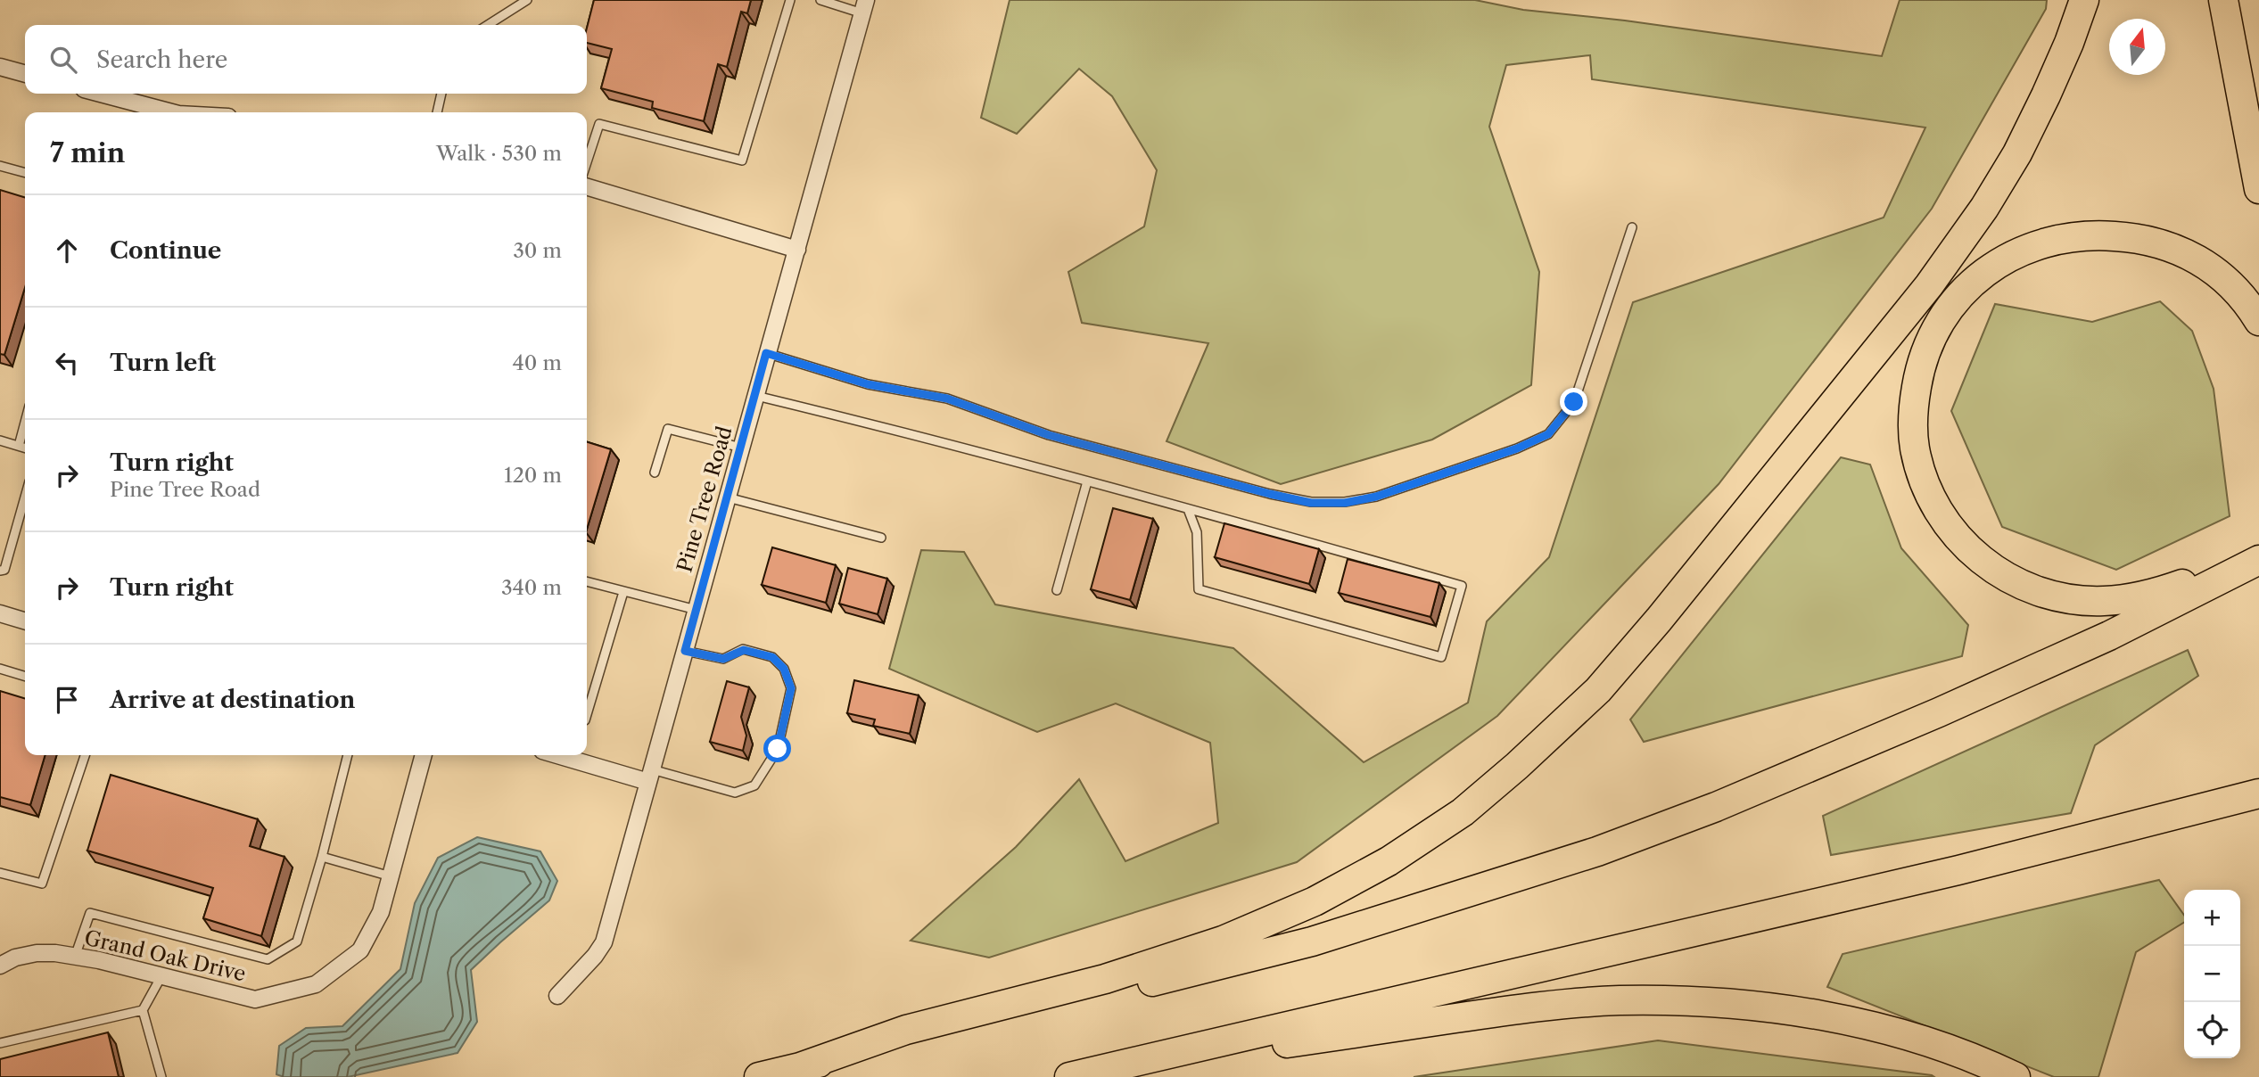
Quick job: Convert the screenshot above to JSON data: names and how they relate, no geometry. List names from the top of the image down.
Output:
{
  "streets": {
    "street": ["Pine Tree Road", "Grand Oak Drive"]
  },
  "north": "top",
  "page": {
    "search": "Search here",
    "heading": ["7 min", "Walk · 530 m"],
    "list": [
      ["Continue", "30 m"],
      ["Turn left", "40 m"],
      ["Turn right", "Pine Tree Road", "120 m"],
      ["Turn right", "340 m"],
      "Arrive at destination"
    ],
    "map_buttons": ["+", "−"]
  }
}
